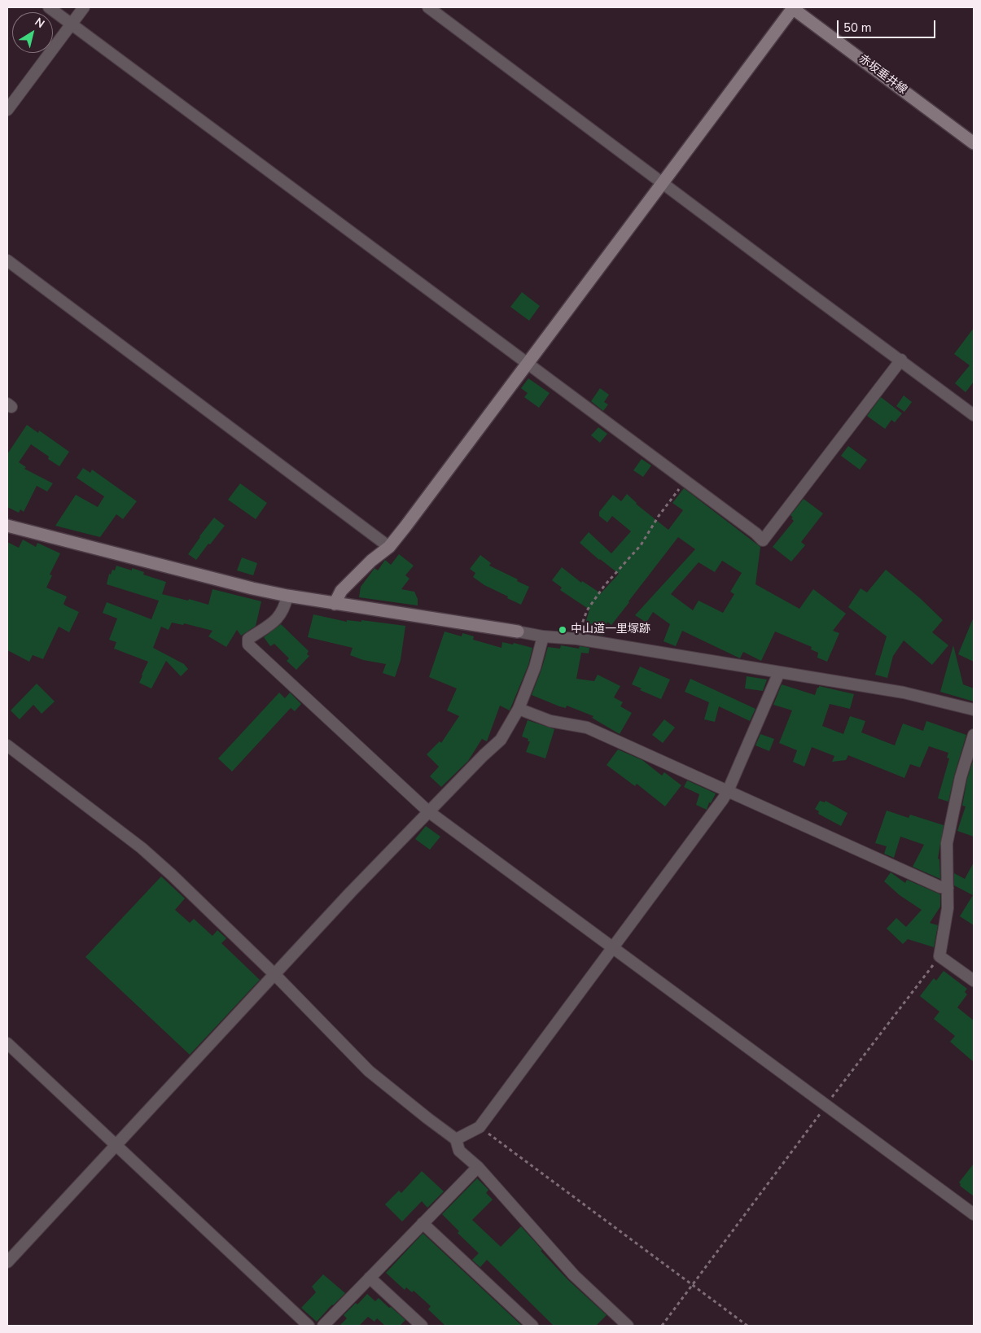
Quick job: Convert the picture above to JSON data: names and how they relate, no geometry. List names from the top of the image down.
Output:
{
  "streets": {
    "street": ["赤坂垂井線"]
  },
  "places": ["中山道一里塚跡"],
  "scale_bar": "50 m",
  "north": "top right"
}
